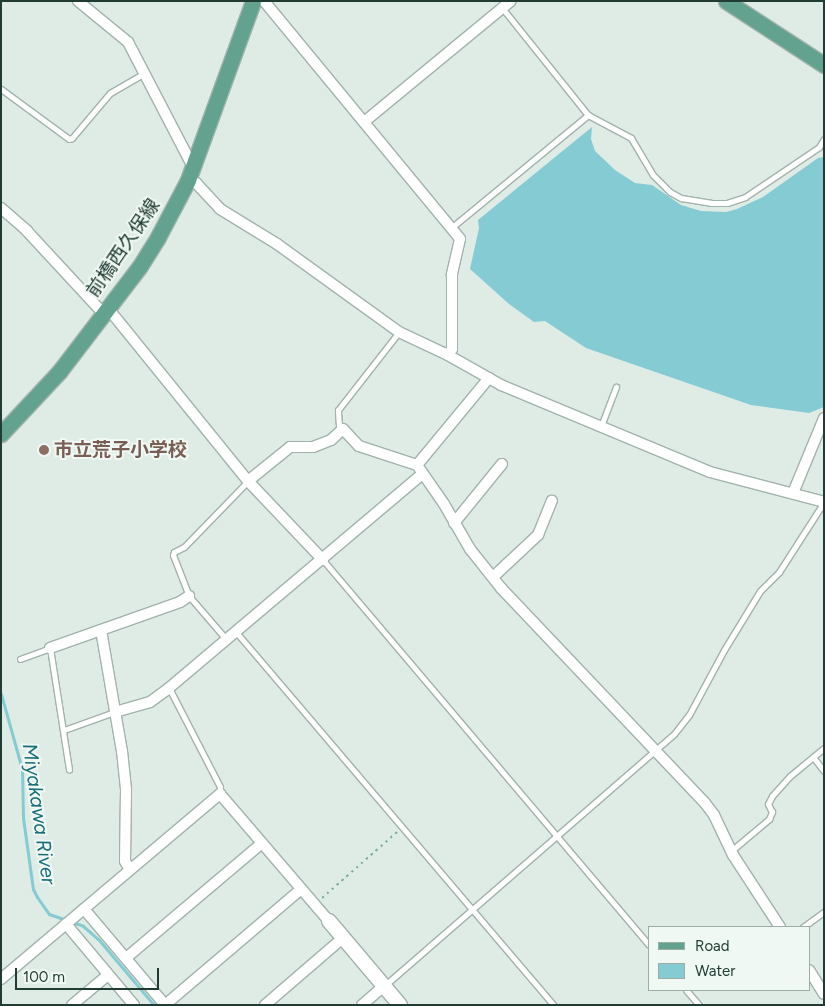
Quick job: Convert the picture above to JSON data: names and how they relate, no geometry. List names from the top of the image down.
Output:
{
  "streets": {
    "main road": ["前橋西久保線"]
  },
  "water": ["Miyakawa River"],
  "places": ["市立荒子小学校"],
  "legend": ["Road", "Water"],
  "scale_bar": "100 m"
}
